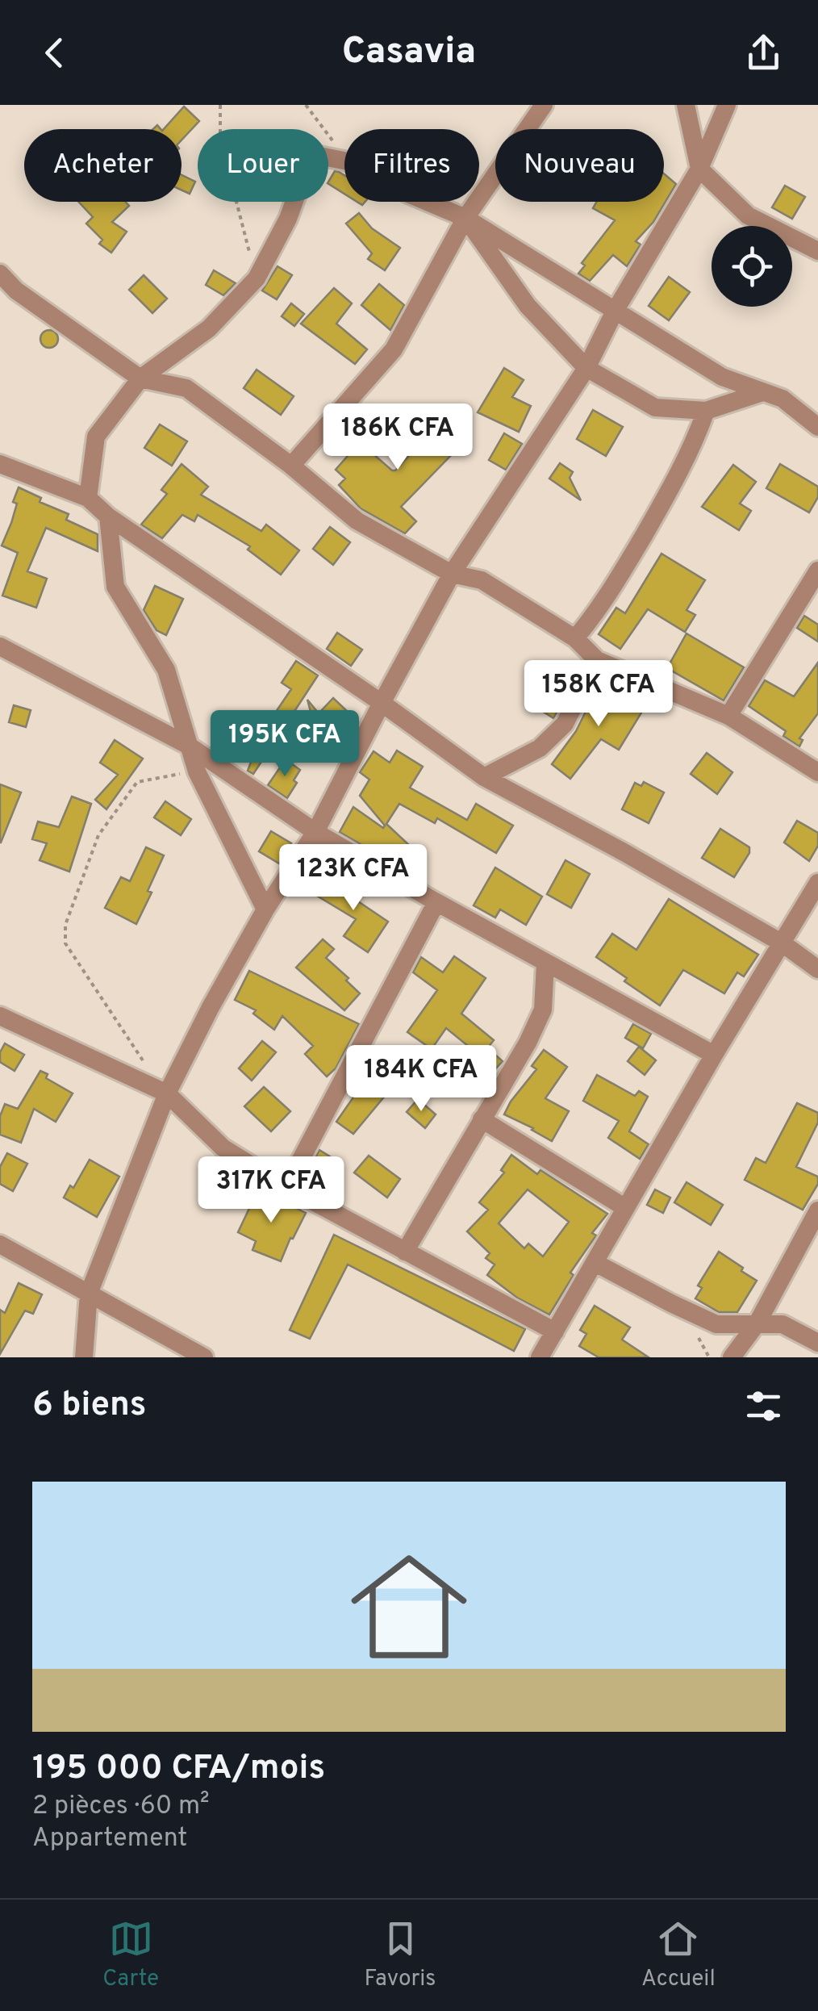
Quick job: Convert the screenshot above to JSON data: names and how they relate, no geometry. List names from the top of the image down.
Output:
{
  "page": {
    "header": "Casavia",
    "chip": [
      "Acheter",
      "Louer",
      "Filtres",
      "Nouveau"
    ],
    "price": [
      "186K CFA",
      "158K CFA",
      "195K CFA",
      "123K CFA",
      "184K CFA",
      "317K CFA"
    ],
    "heading": "6 biens",
    "list": [
      {
        "name": "195 000 CFA/mois",
        "note": "2 pièces · 60 m² · Appartement"
      }
    ],
    "tabs": ["Carte", "Favoris", "Accueil"]
  }
}
